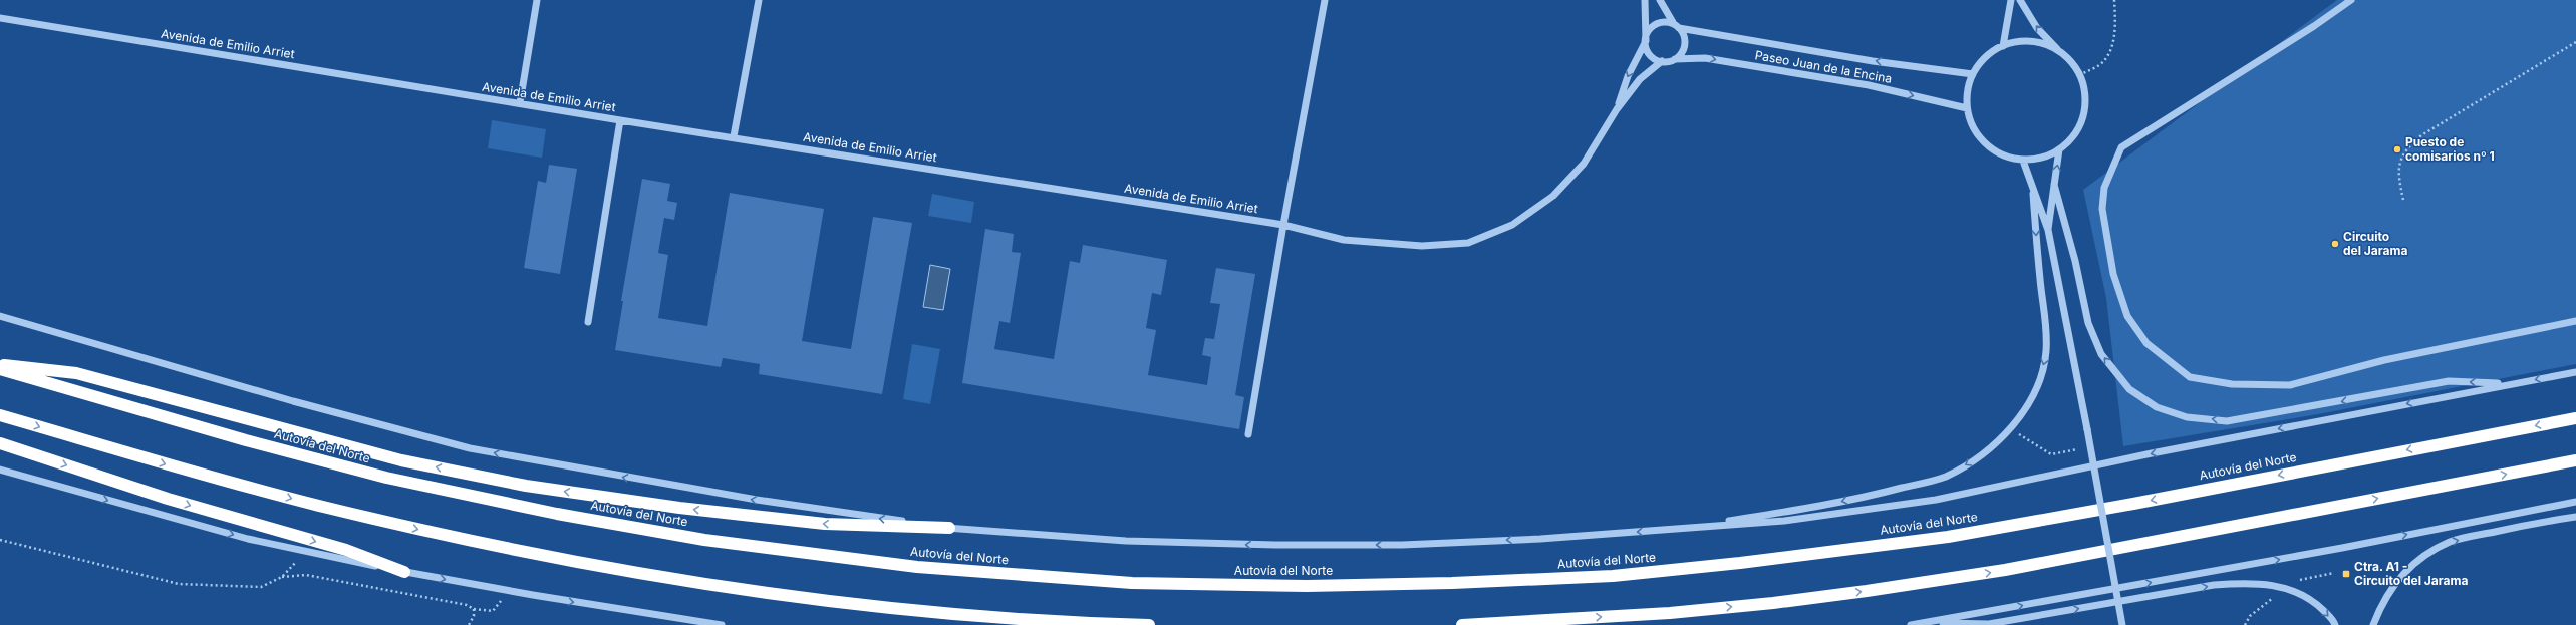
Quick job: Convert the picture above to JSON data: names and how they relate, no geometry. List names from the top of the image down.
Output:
{
  "streets": {
    "highway": ["Autovía del Norte"],
    "street": ["Avenida de Emilio Arriet", "Paseo Juan de la Encina"]
  },
  "crossings": [
    ["Avenida de Emilio Arriet", "Paseo Juan de la Encina"]
  ],
  "places": {
    "other": ["Puesto de comisarios nº 1", "Circuito del Jarama"],
    "transit": ["Ctra. A1 - Circuito del Jarama"]
  }
}
